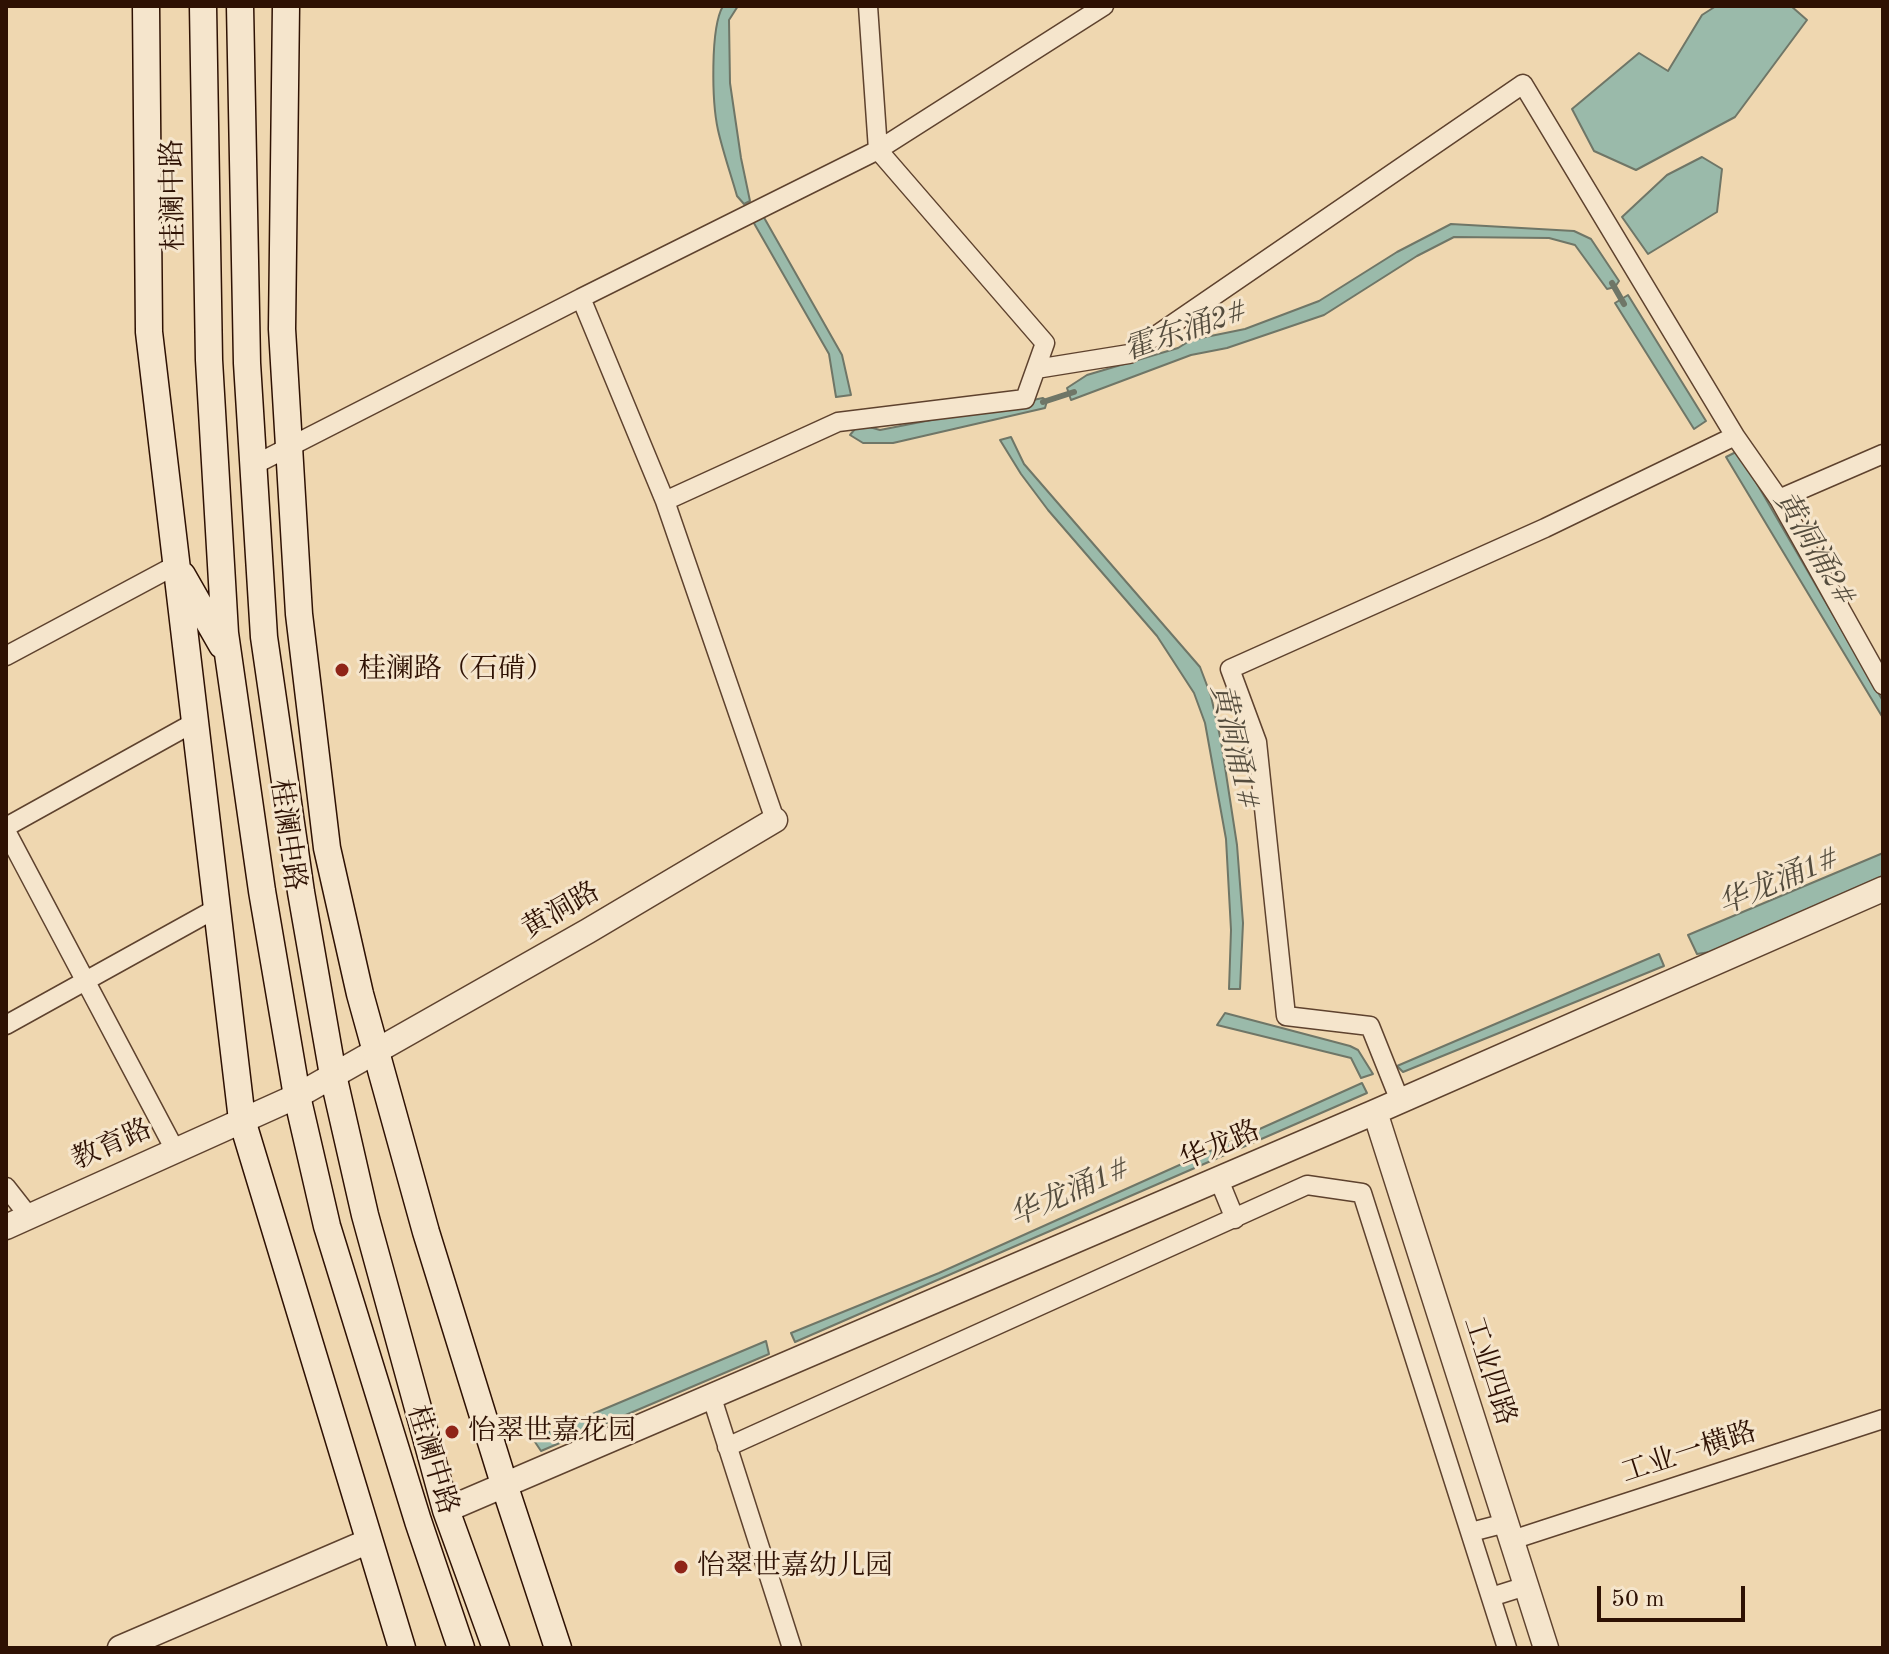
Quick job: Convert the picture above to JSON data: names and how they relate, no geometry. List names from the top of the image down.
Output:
{
  "streets": {
    "main road": ["桂澜中路"],
    "street": [
      "黄洞路",
      "教育路",
      "华龙路",
      "工业四路",
      "工业一横路"
    ]
  },
  "crossings": [
    ["桂澜中路", "黄洞路"],
    ["桂澜中路", "教育路"],
    ["桂澜中路", "华龙路"],
    ["黄洞路", "教育路"],
    ["华龙路", "工业四路"],
    ["工业四路", "工业一横路"]
  ],
  "water": [
    "霍东涌2#",
    "黄洞涌2#",
    "黄洞涌1#",
    "华龙涌1#"
  ],
  "places": ["桂澜路（石𬒔）", "怡翠世嘉花园", "怡翠世嘉幼儿园"],
  "scale_bar": "50 m"
}
